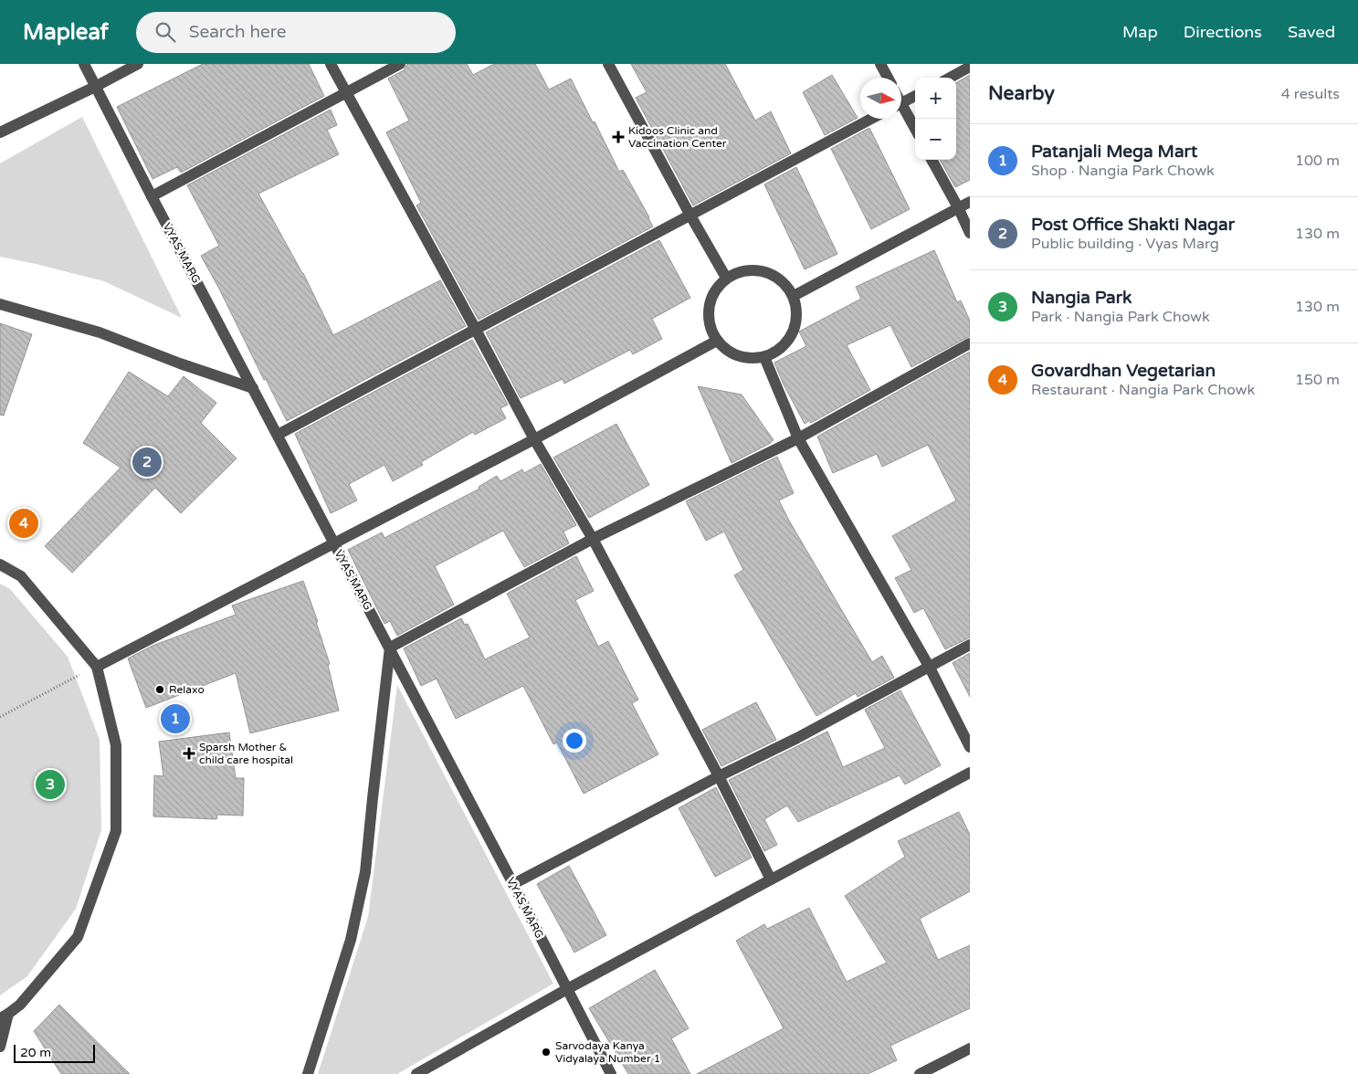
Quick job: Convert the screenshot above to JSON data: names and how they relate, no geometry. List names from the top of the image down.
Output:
{
  "streets": {
    "street": ["VYAS MARG"]
  },
  "places": {
    "health": ["Kidoos Clinic and Vaccination Center", "Sparsh Mother & child care hospital"],
    "other": ["Relaxo", "Sarvodaya Kanya Vidyalaya Number 1"]
  },
  "scale_bar": "20 m",
  "north": "right",
  "page": {
    "header": "Mapleaf",
    "search": "Search here",
    "nav": ["Map", "Directions", "Saved"],
    "heading": ["Nearby", "4 results"],
    "map_buttons": ["+", "−"],
    "list": [
      {
        "mark": "1",
        "name": "Patanjali Mega Mart",
        "note": "Shop · Nangia Park Chowk",
        "value": "100 m"
      },
      {
        "mark": "2",
        "name": "Post Office Shakti Nagar",
        "note": "Public building · Vyas Marg",
        "value": "130 m"
      },
      {
        "mark": "3",
        "name": "Nangia Park",
        "note": "Park · Nangia Park Chowk",
        "value": "130 m"
      },
      {
        "mark": "4",
        "name": "Govardhan Vegetarian",
        "note": "Restaurant · Nangia Park Chowk",
        "value": "150 m"
      }
    ],
    "pins": [
      "2",
      "4",
      "1",
      "3"
    ],
    "scale": "20 m"
  }
}
